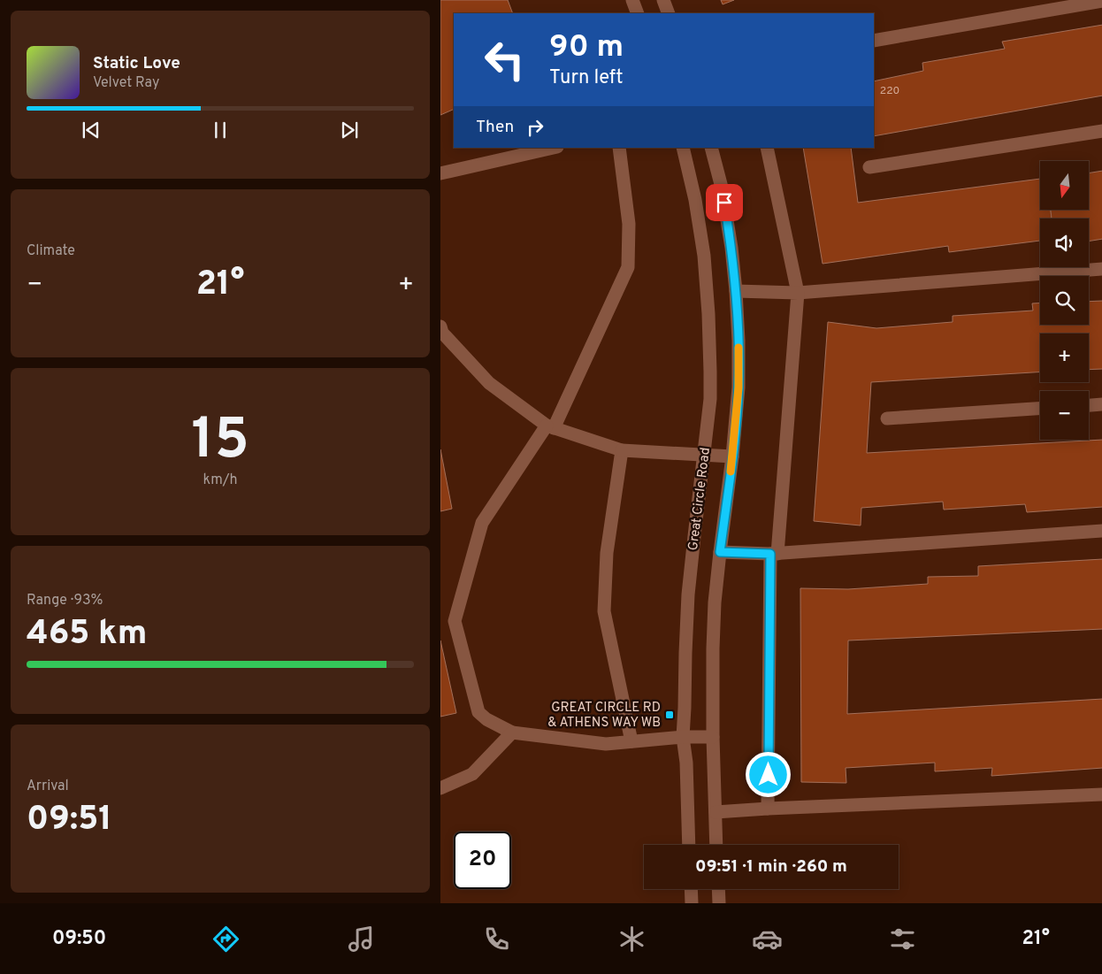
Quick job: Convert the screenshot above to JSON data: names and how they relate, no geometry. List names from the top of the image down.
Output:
{
  "streets": {
    "street": ["Great Circle Road"]
  },
  "places": {
    "transit": ["GREAT CIRCLE RD & ATHENS WAY WB"]
  },
  "house_numbers": ["220"],
  "north": "bottom",
  "page": {
    "turn": ["90 m", "Turn left"],
    "song": ["Static Love", "Velvet Ray"],
    "then": "Then",
    "map_buttons": ["+", "−"],
    "tile": [
      "Climate",
      ["15", "km/h"],
      ["Range · 93%", "465 km"],
      ["Arrival", "09:51"]
    ],
    "heat": ["−", "21°", "+"],
    "limit": "20",
    "trip": "09:51 · 1 min · 260 m",
    "tabs": ["09:50", "21°"]
  }
}
